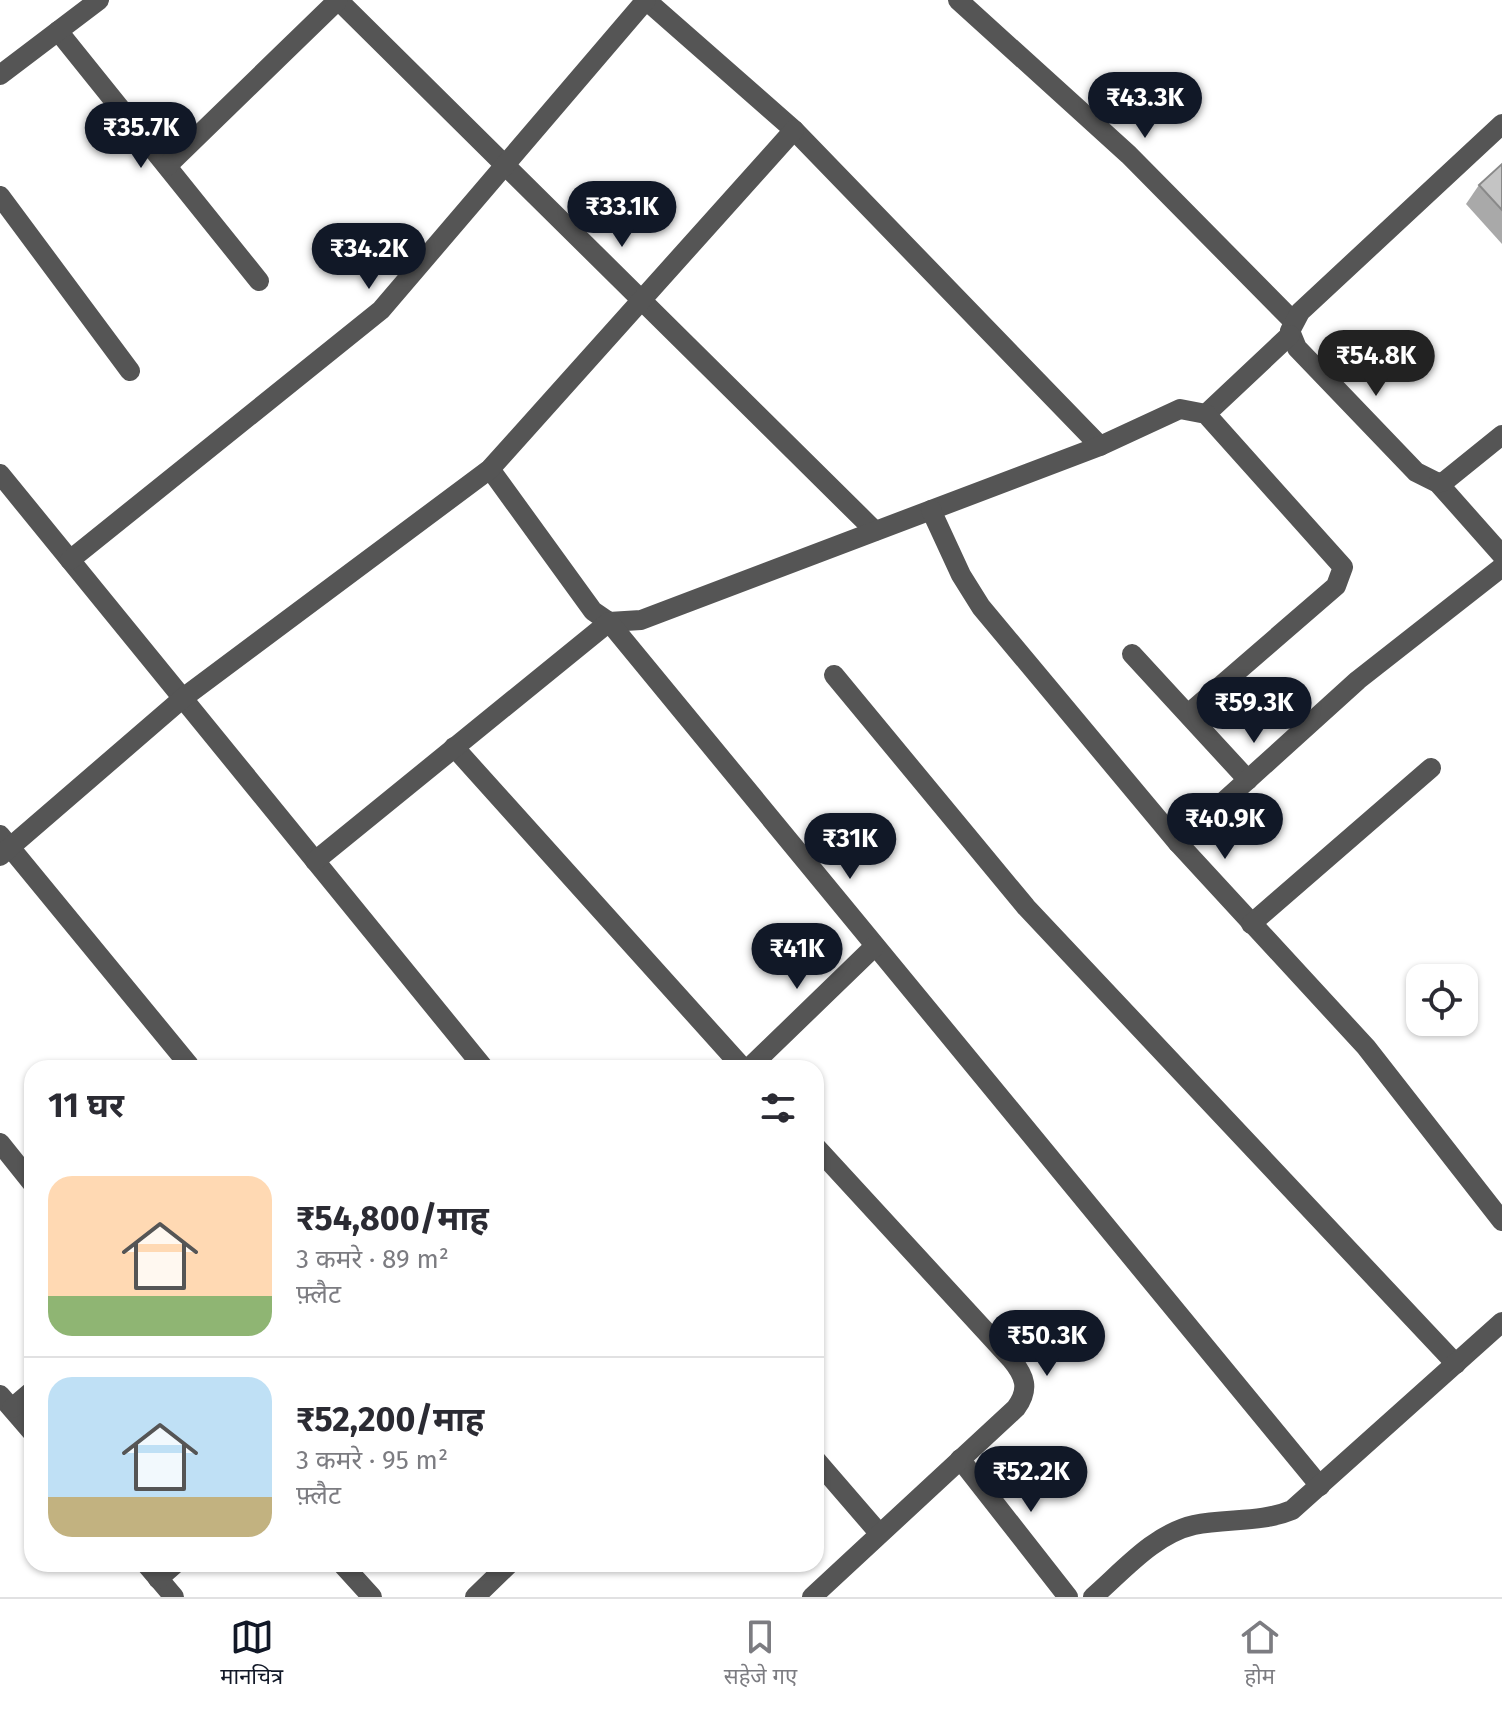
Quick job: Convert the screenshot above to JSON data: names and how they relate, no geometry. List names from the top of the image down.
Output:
{
  "page": {
    "price": [
      "₹43.3K",
      "₹35.7K",
      "₹33.1K",
      "₹34.2K",
      "₹54.8K",
      "₹59.3K",
      "₹40.9K",
      "₹31K",
      "₹41K",
      "₹50.3K",
      "₹52.2K"
    ],
    "heading": "11 घर",
    "list": [
      {
        "name": "₹54,800/माह",
        "note": "3 कमरे · 89 m² · फ़्लैट"
      },
      {
        "name": "₹52,200/माह",
        "note": "3 कमरे · 95 m² · फ़्लैट"
      }
    ],
    "tabs": ["मानचित्र", "सहेजे गए", "होम"]
  }
}
